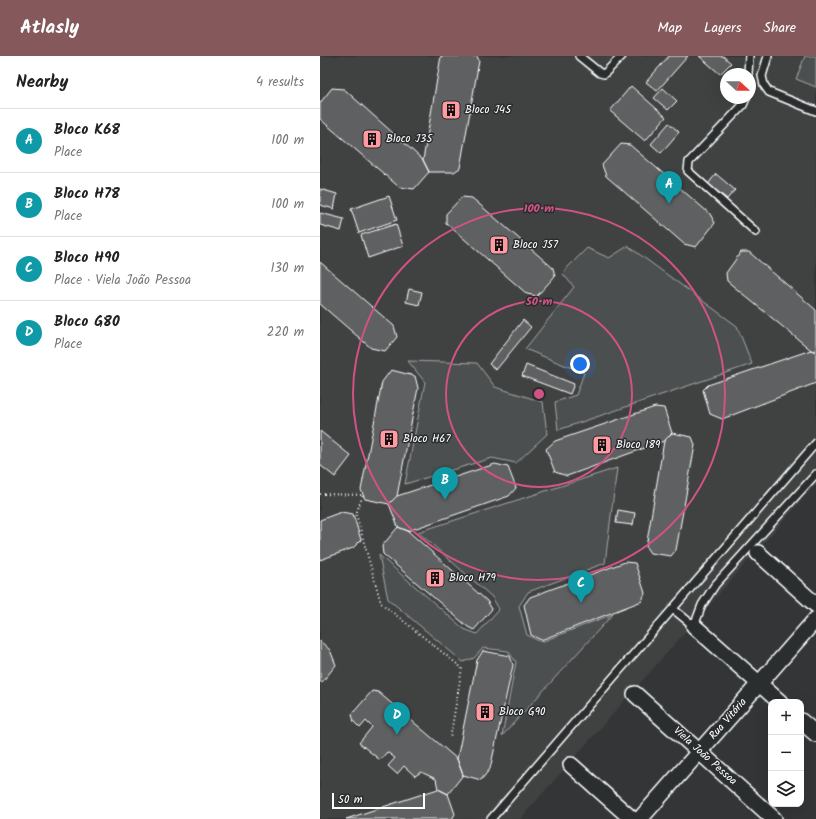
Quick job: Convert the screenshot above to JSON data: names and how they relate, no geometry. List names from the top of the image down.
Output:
{
  "streets": {
    "street": ["Rua Vitória", "Viela João Pessoa"]
  },
  "crossings": [
    ["Rua Vitória", "Viela João Pessoa"]
  ],
  "places": {
    "building": [
      "Bloco J45",
      "Bloco J35",
      "Bloco J57",
      "Bloco H67",
      "Bloco I89",
      "Bloco H79",
      "Bloco G90"
    ]
  },
  "scale_bar": "50 m",
  "north": "right",
  "page": {
    "header": "Atlasly",
    "nav": ["Map", "Layers", "Share"],
    "heading": ["Nearby", "4 results"],
    "list": [
      {
        "mark": "A",
        "name": "Bloco K68",
        "note": "Place",
        "value": "100 m"
      },
      {
        "mark": "B",
        "name": "Bloco H78",
        "note": "Place",
        "value": "100 m"
      },
      {
        "mark": "C",
        "name": "Bloco H90",
        "note": "Place · Viela João Pessoa",
        "value": "130 m"
      },
      {
        "mark": "D",
        "name": "Bloco G80",
        "note": "Place",
        "value": "220 m"
      }
    ],
    "pins": [
      "A",
      "B",
      "C",
      "D"
    ],
    "map_buttons": ["+", "−"],
    "scale": "50 m"
  },
  "rings": ["100 m", "50 m"]
}
